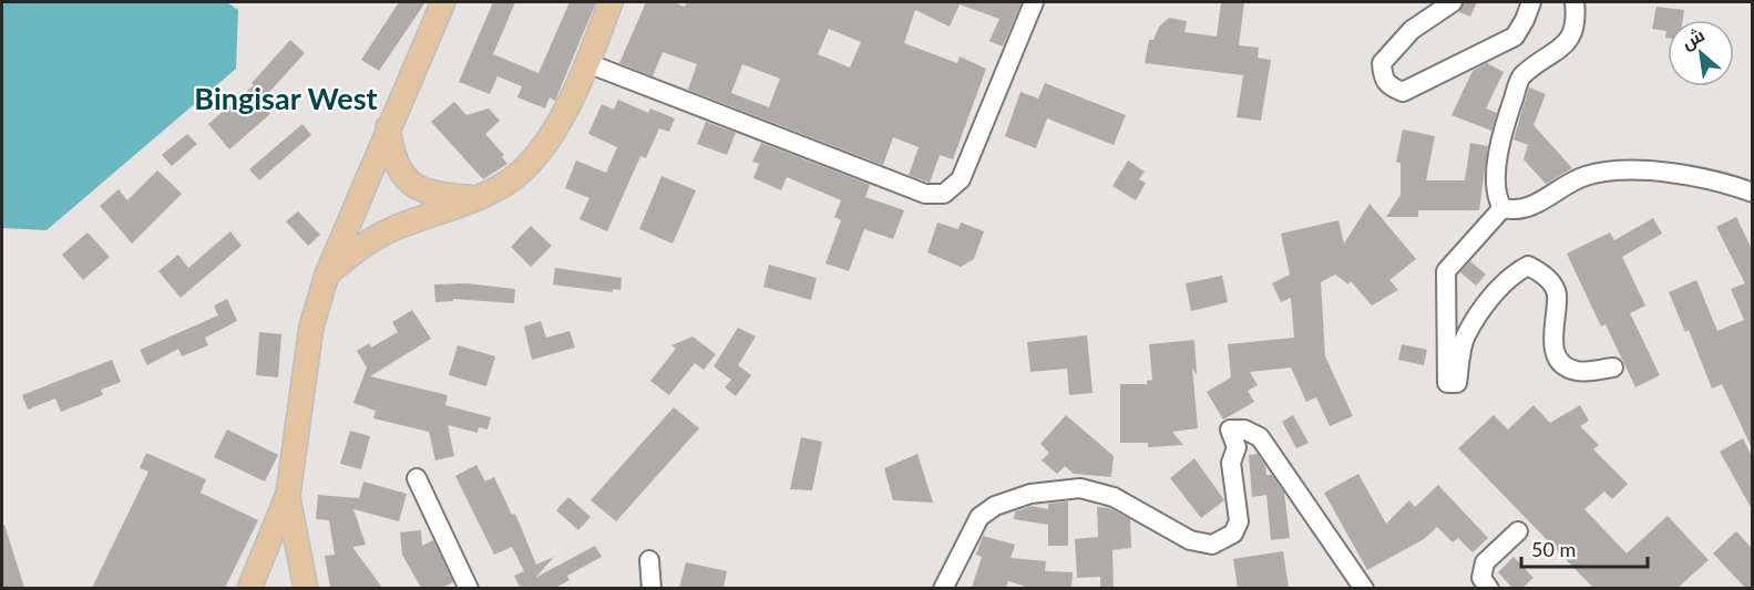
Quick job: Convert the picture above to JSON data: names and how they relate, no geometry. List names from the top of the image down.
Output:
{
  "districts": ["Bingisar West"],
  "scale_bar": "50 m",
  "north": "top left"
}
